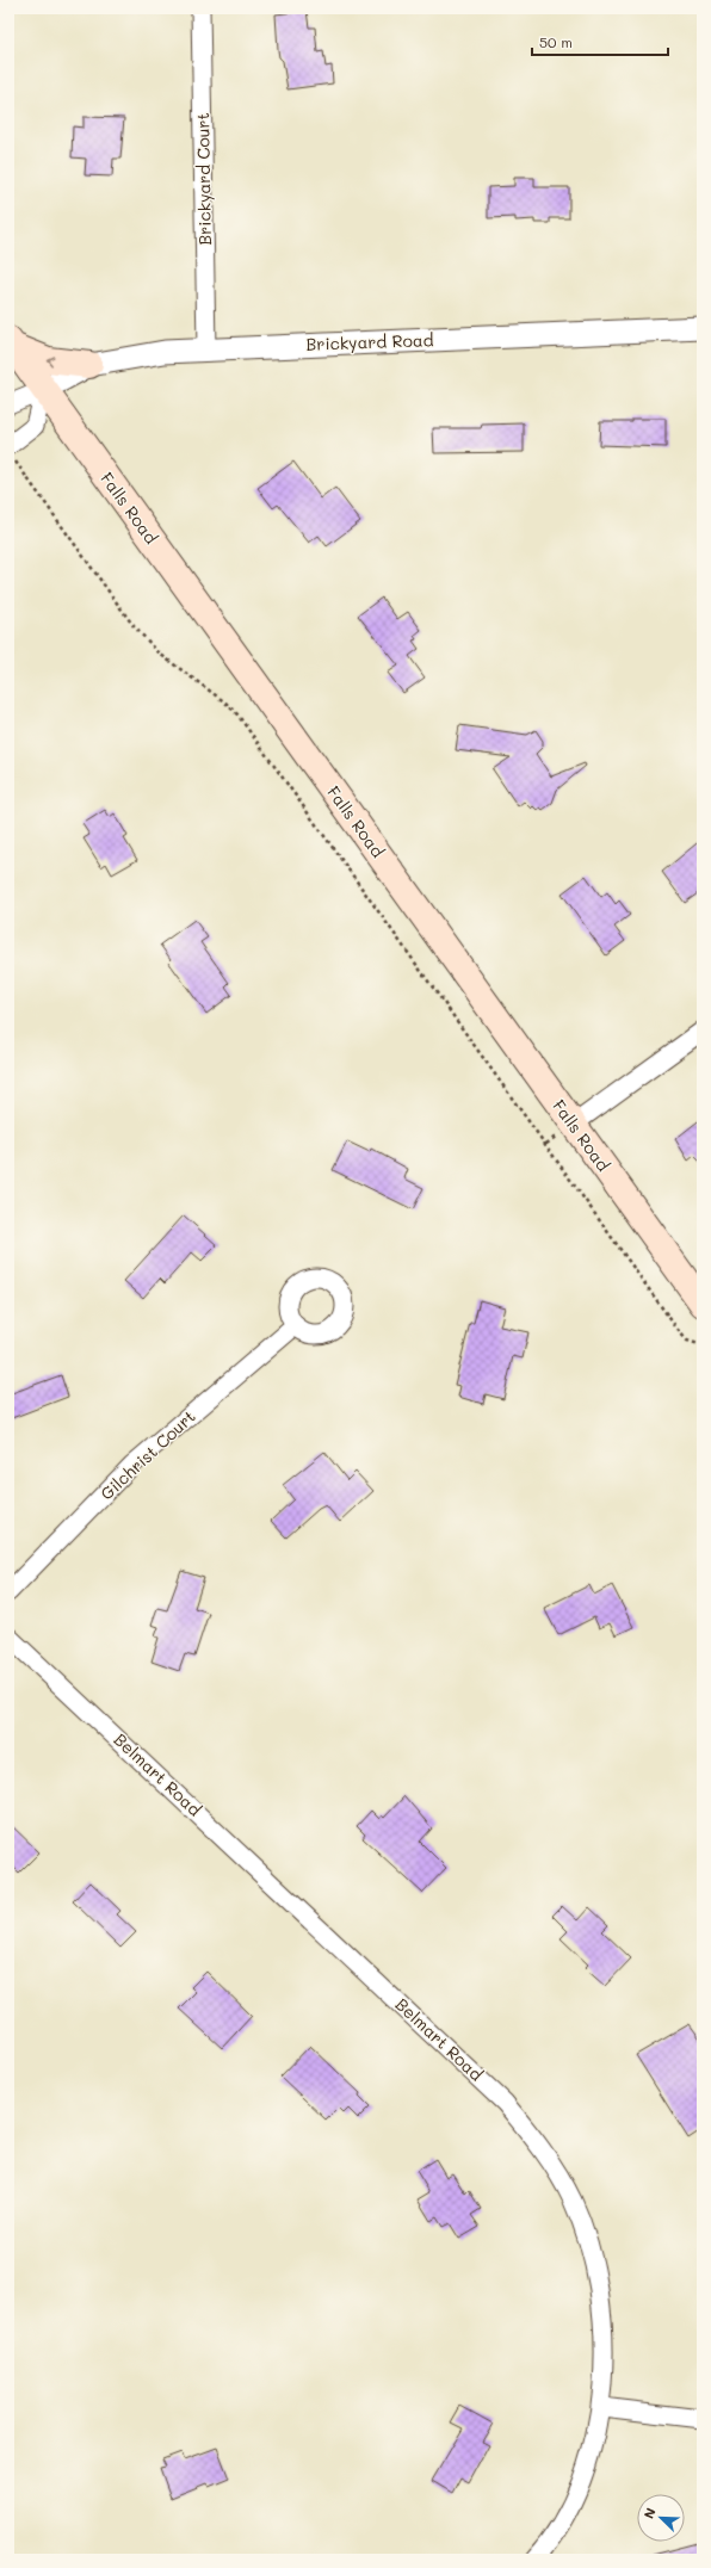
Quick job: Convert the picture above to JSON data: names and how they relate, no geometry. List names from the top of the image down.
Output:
{
  "streets": {
    "main road": ["Falls Road"],
    "street": [
      "Brickyard Court",
      "Brickyard Road",
      "Gilchrist Court",
      "Belmart Road"
    ]
  },
  "crossings": [
    ["Brickyard Court", "Brickyard Road"],
    ["Brickyard Road", "Falls Road"]
  ],
  "scale_bar": "50 m",
  "north": "top left"
}
